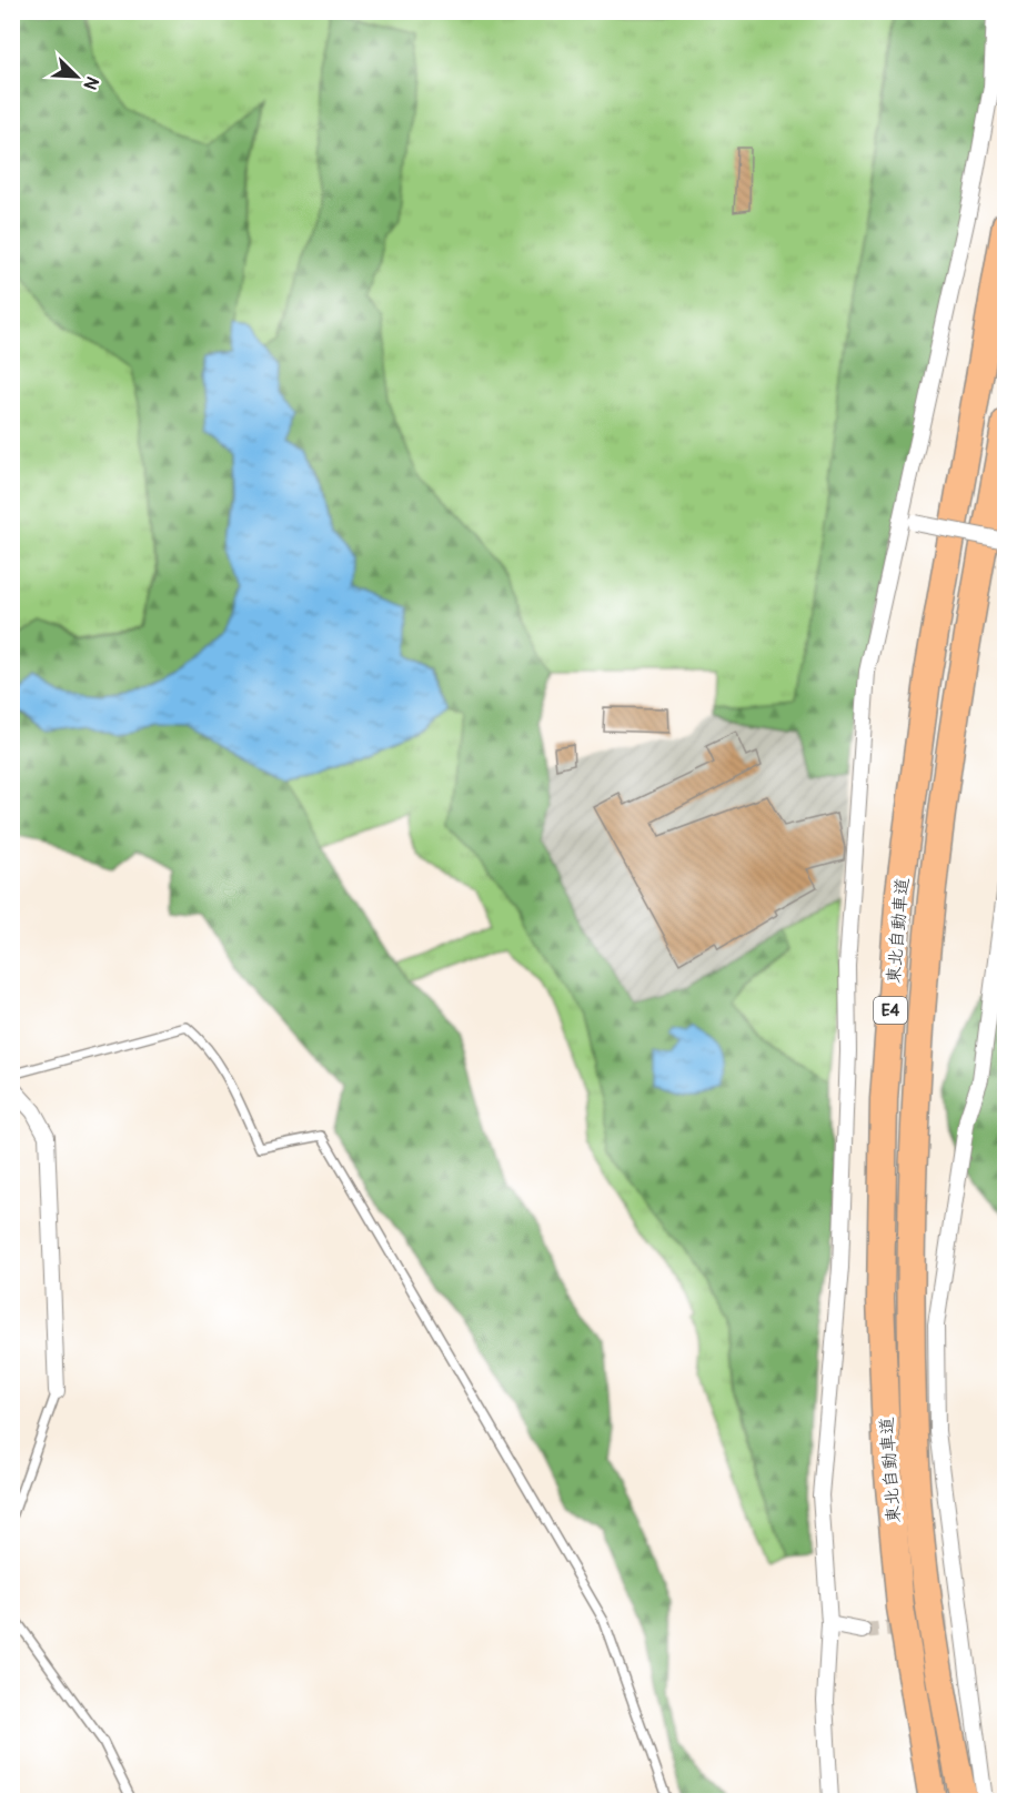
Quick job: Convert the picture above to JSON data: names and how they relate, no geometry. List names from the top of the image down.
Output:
{
  "streets": {
    "highway": ["東北自動車道", "E4"]
  },
  "north": "bottom right"
}
